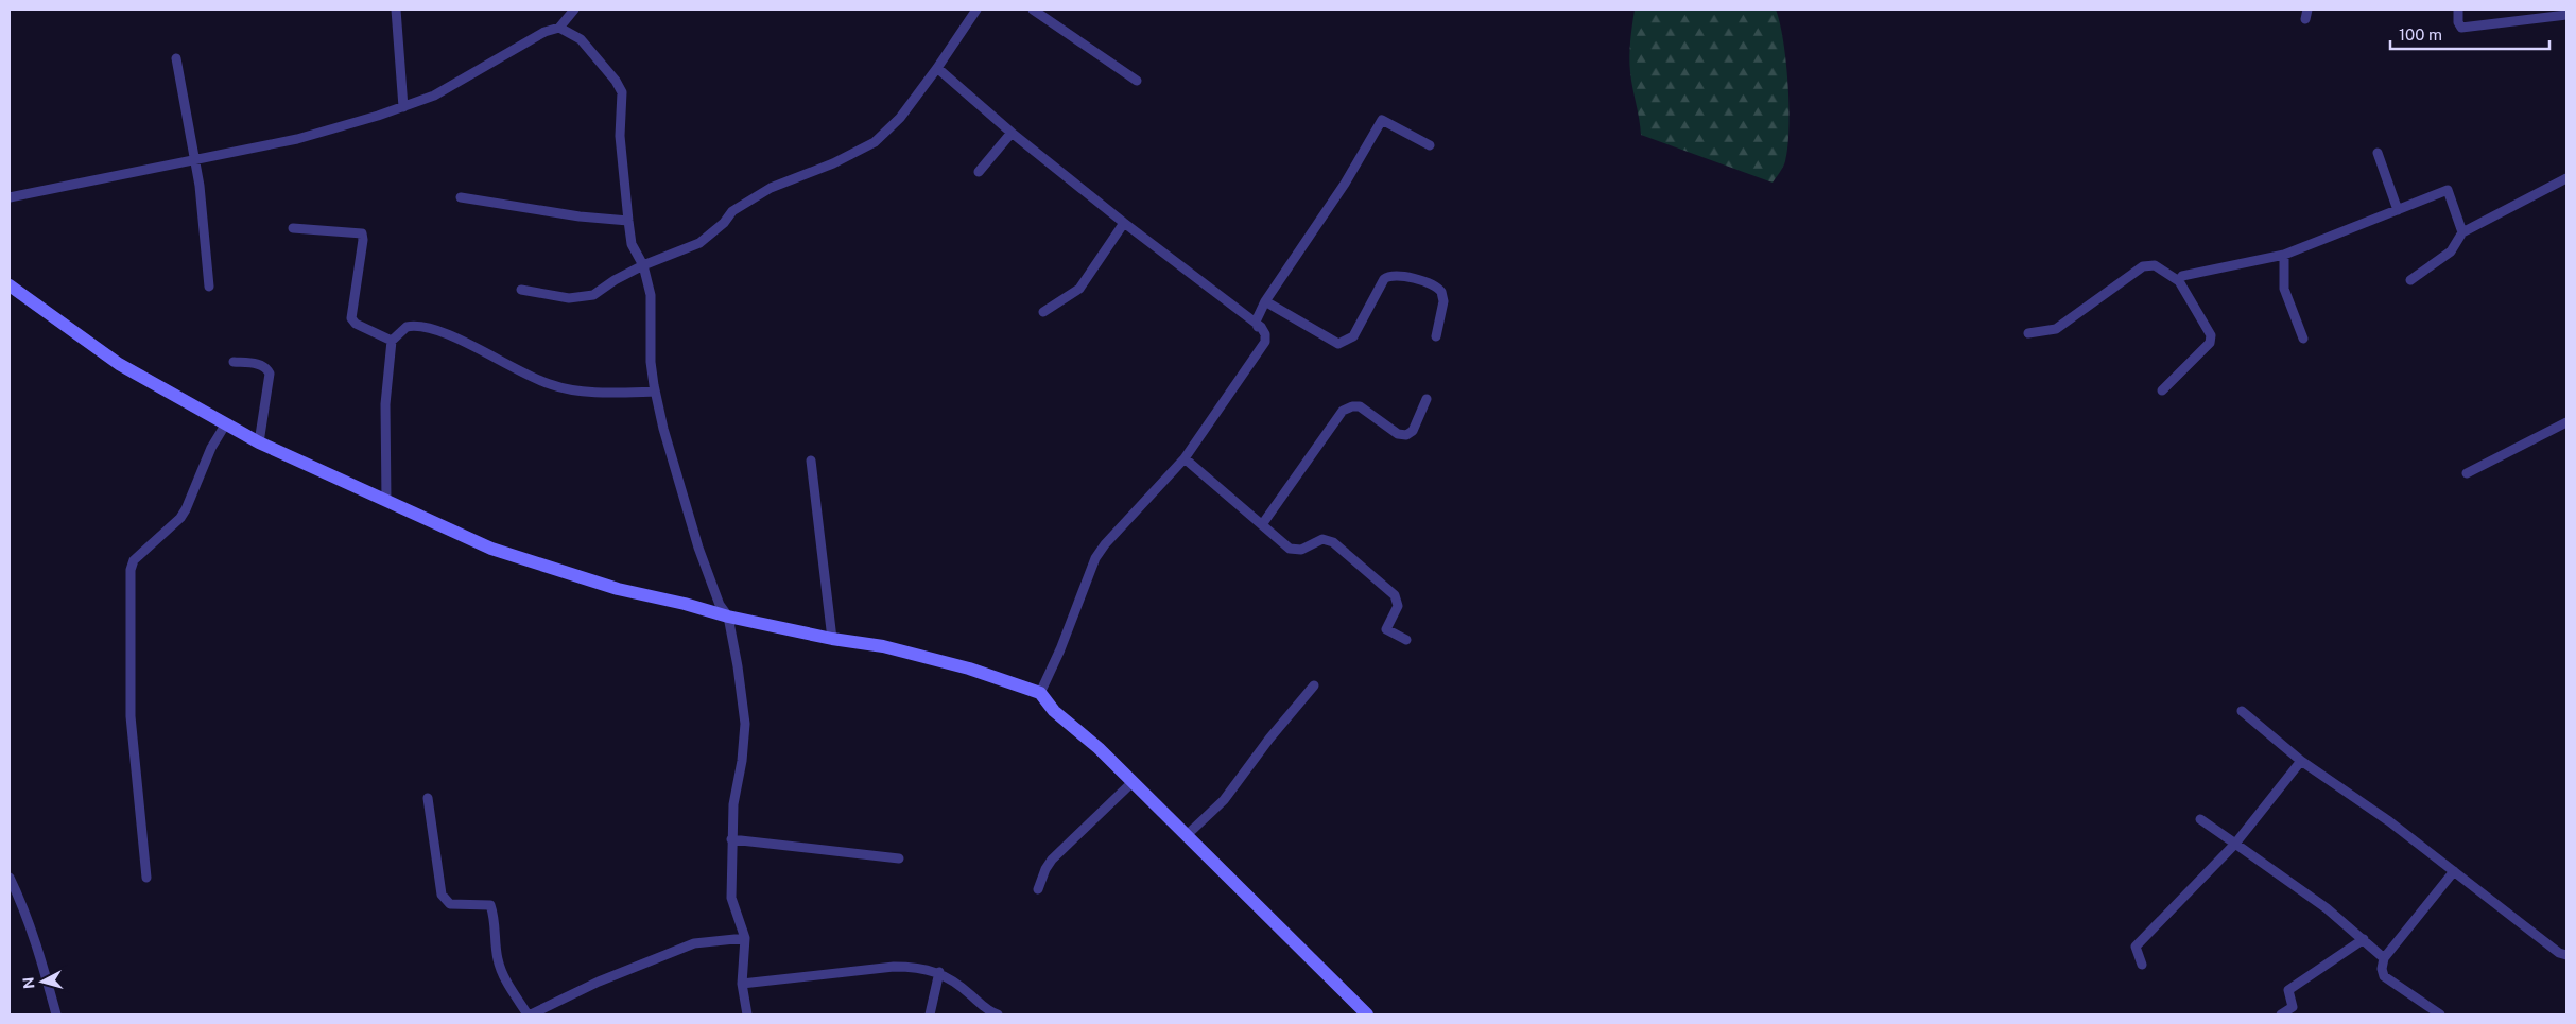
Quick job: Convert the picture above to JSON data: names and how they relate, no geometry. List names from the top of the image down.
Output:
{
  "scale_bar": "100 m",
  "north": "left"
}
